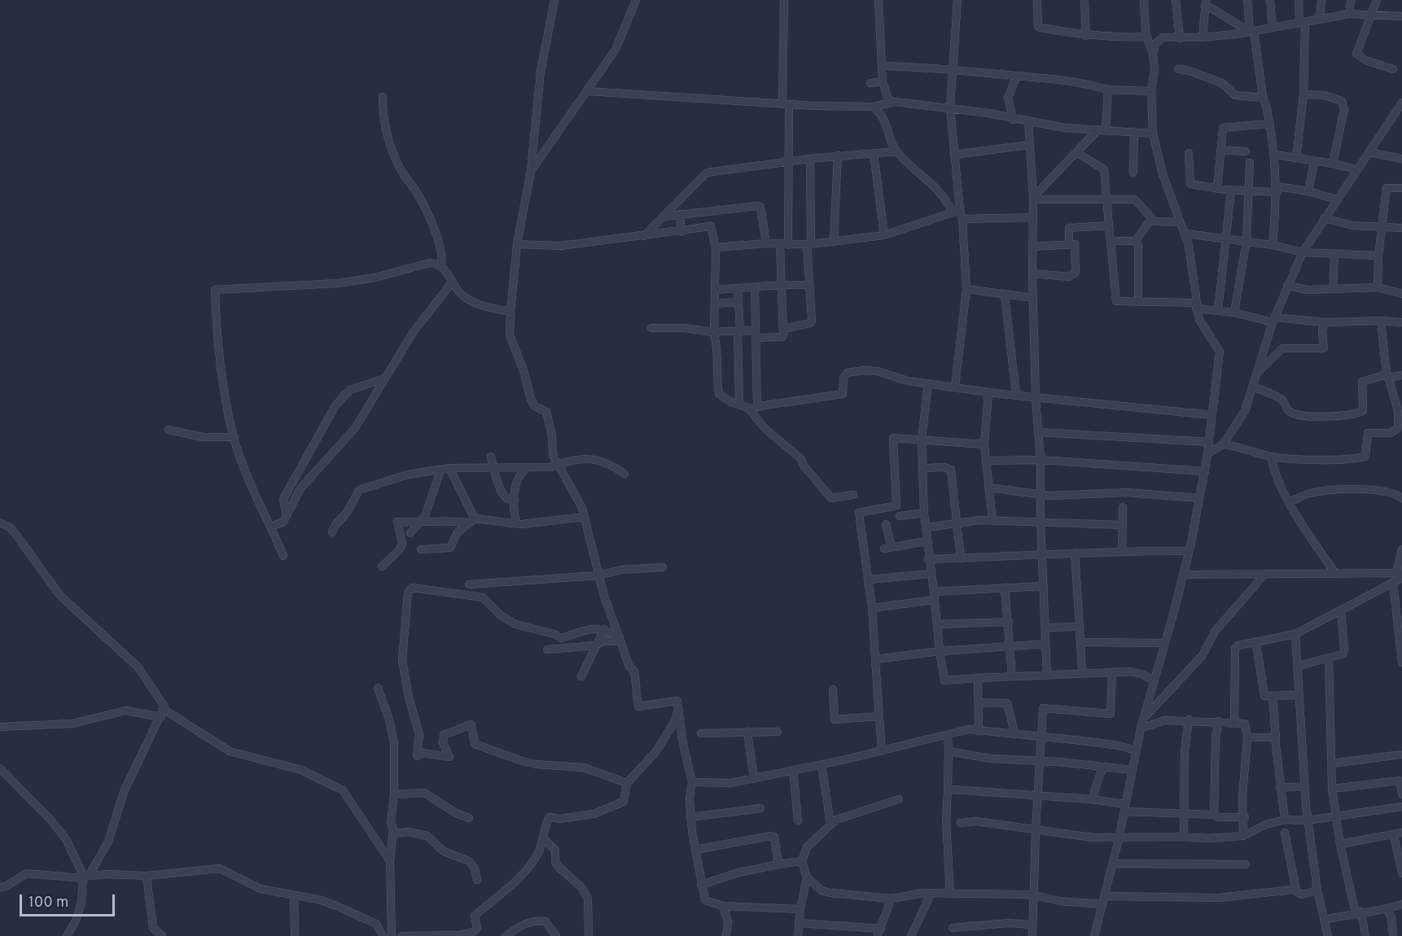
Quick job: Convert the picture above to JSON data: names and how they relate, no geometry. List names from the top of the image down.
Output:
{
  "scale_bar": "100 m"
}
